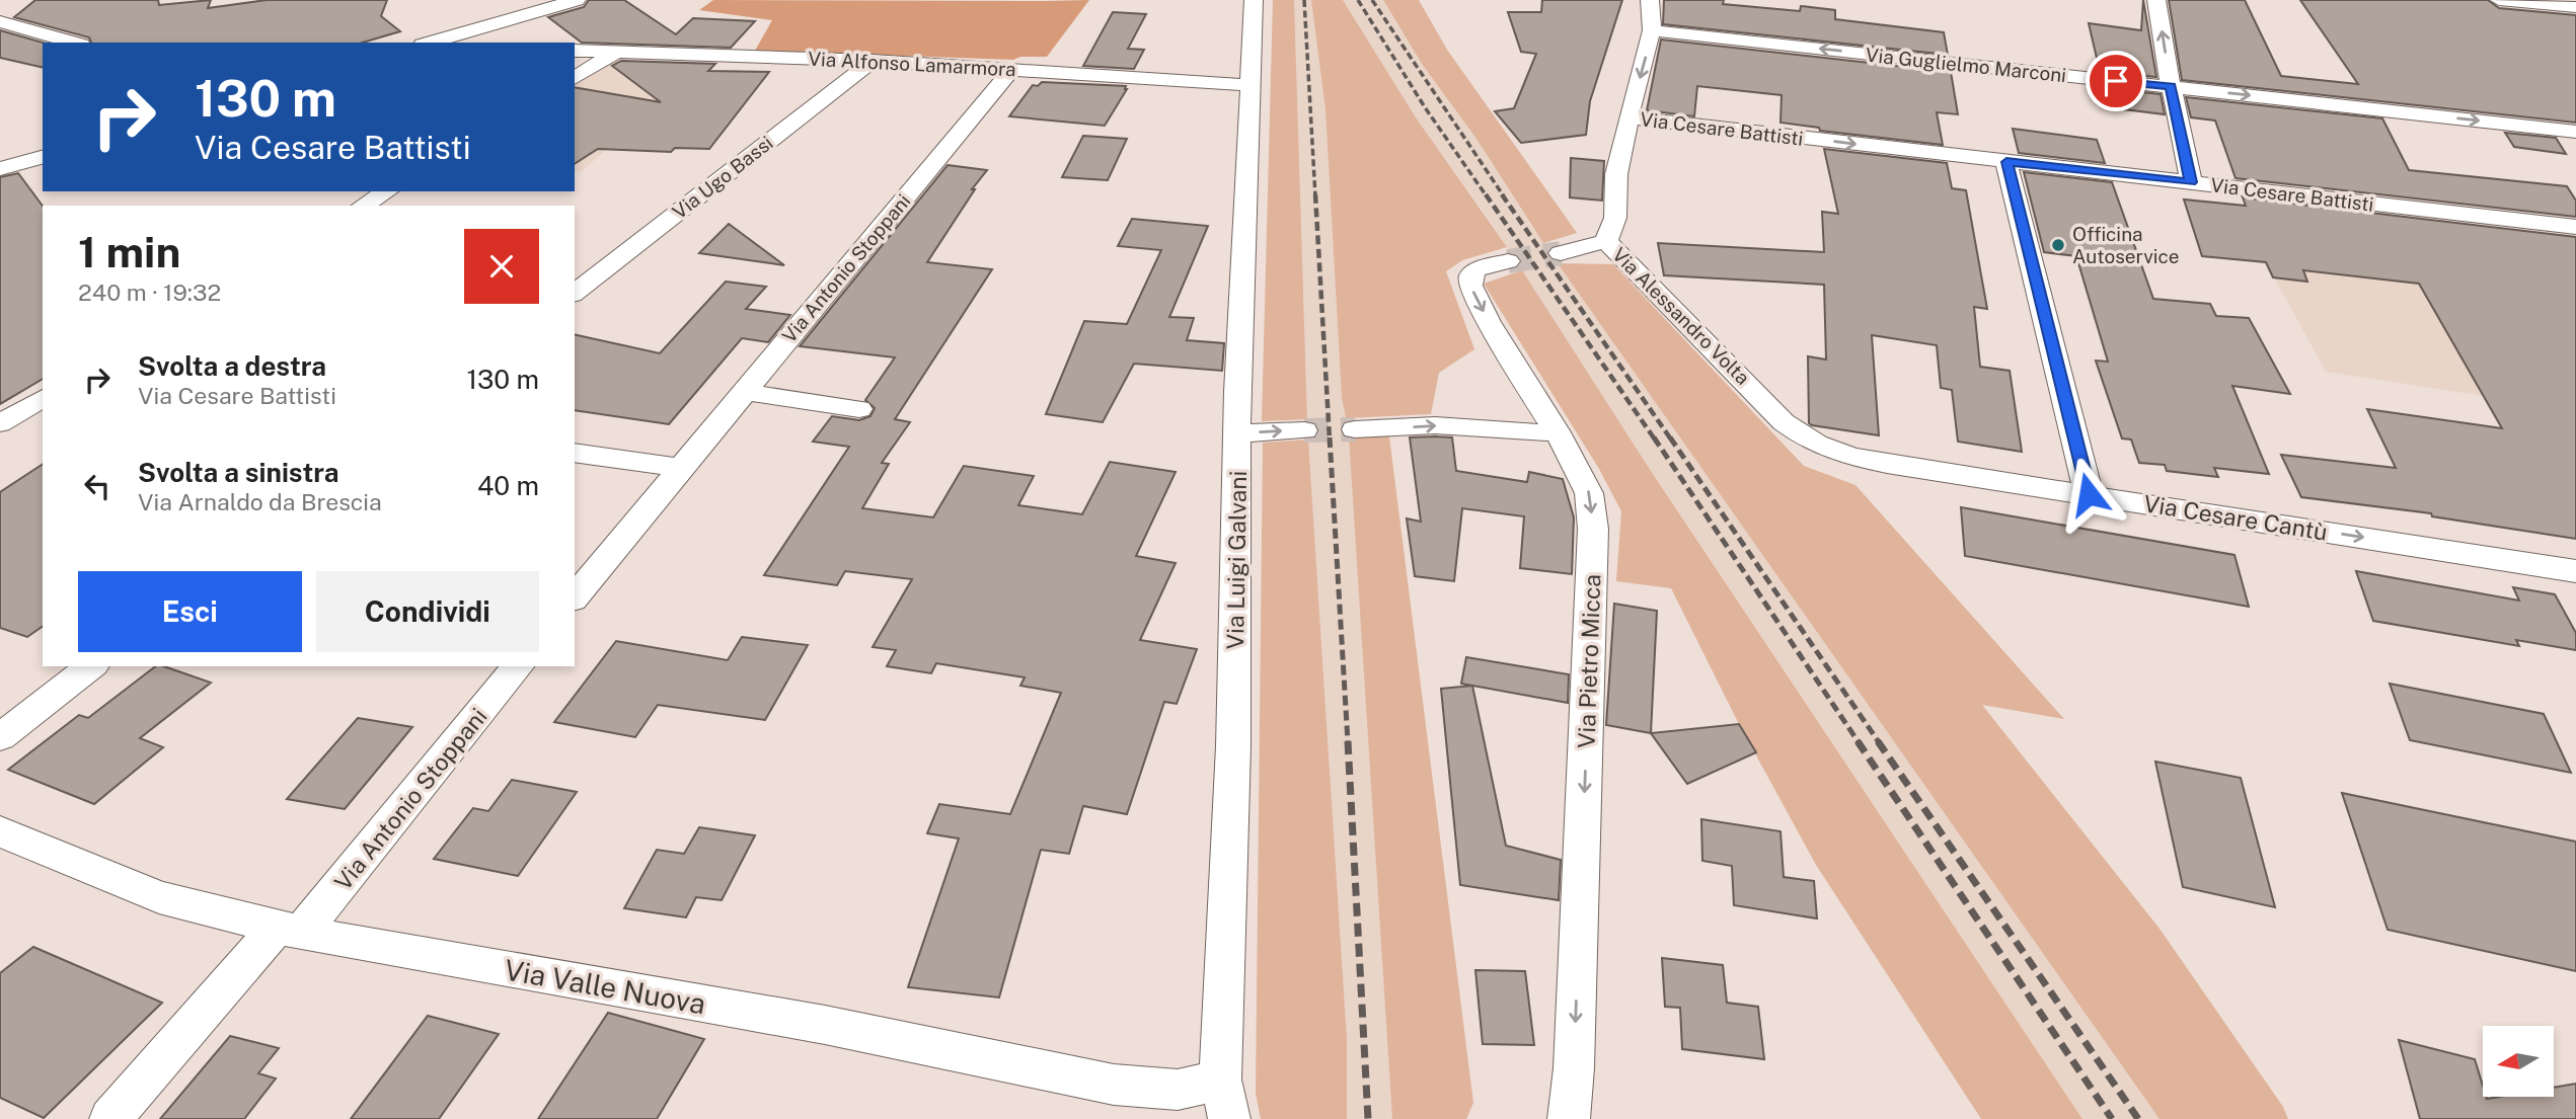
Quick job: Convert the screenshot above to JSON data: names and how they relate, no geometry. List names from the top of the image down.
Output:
{
  "streets": {
    "street": [
      "Via Alfonso Lamarmora",
      "Via Guglielmo Marconi",
      "Via Cesare Battisti",
      "Via Ugo Bassi",
      "Via Antonio Stoppani",
      "Via Alessandro Volta",
      "Via Cesare Cantù",
      "Via Luigi Galvani",
      "Via Pietro Micca",
      "Via Valle Nuova"
    ]
  },
  "crossings": [
    ["Via Alfonso Lamarmora", "Via Ugo Bassi"],
    ["Via Alfonso Lamarmora", "Via Antonio Stoppani"],
    ["Via Alfonso Lamarmora", "Via Luigi Galvani"],
    ["Via Guglielmo Marconi", "Via Alessandro Volta"],
    ["Via Cesare Battisti", "Via Alessandro Volta"],
    ["Via Antonio Stoppani", "Via Valle Nuova"],
    ["Via Alessandro Volta", "Via Cesare Cantù"],
    ["Via Luigi Galvani", "Via Valle Nuova"]
  ],
  "one_way": ["Via Cesare Battisti", "Via Cesare Cantù", "Via Pietro Micca"],
  "places": ["Officina Autoservice"],
  "north": "left",
  "page": {
    "turn": ["130 m", "Via Cesare Battisti"],
    "heading": ["1 min", "240 m · 19:32"],
    "list": [
      {
        "name": "Svolta a destra",
        "note": "Via Cesare Battisti",
        "value": "130 m"
      },
      {
        "name": "Svolta a sinistra",
        "note": "Via Arnaldo da Brescia",
        "value": "40 m"
      }
    ],
    "buttons": ["Esci", "Condividi"]
  }
}
